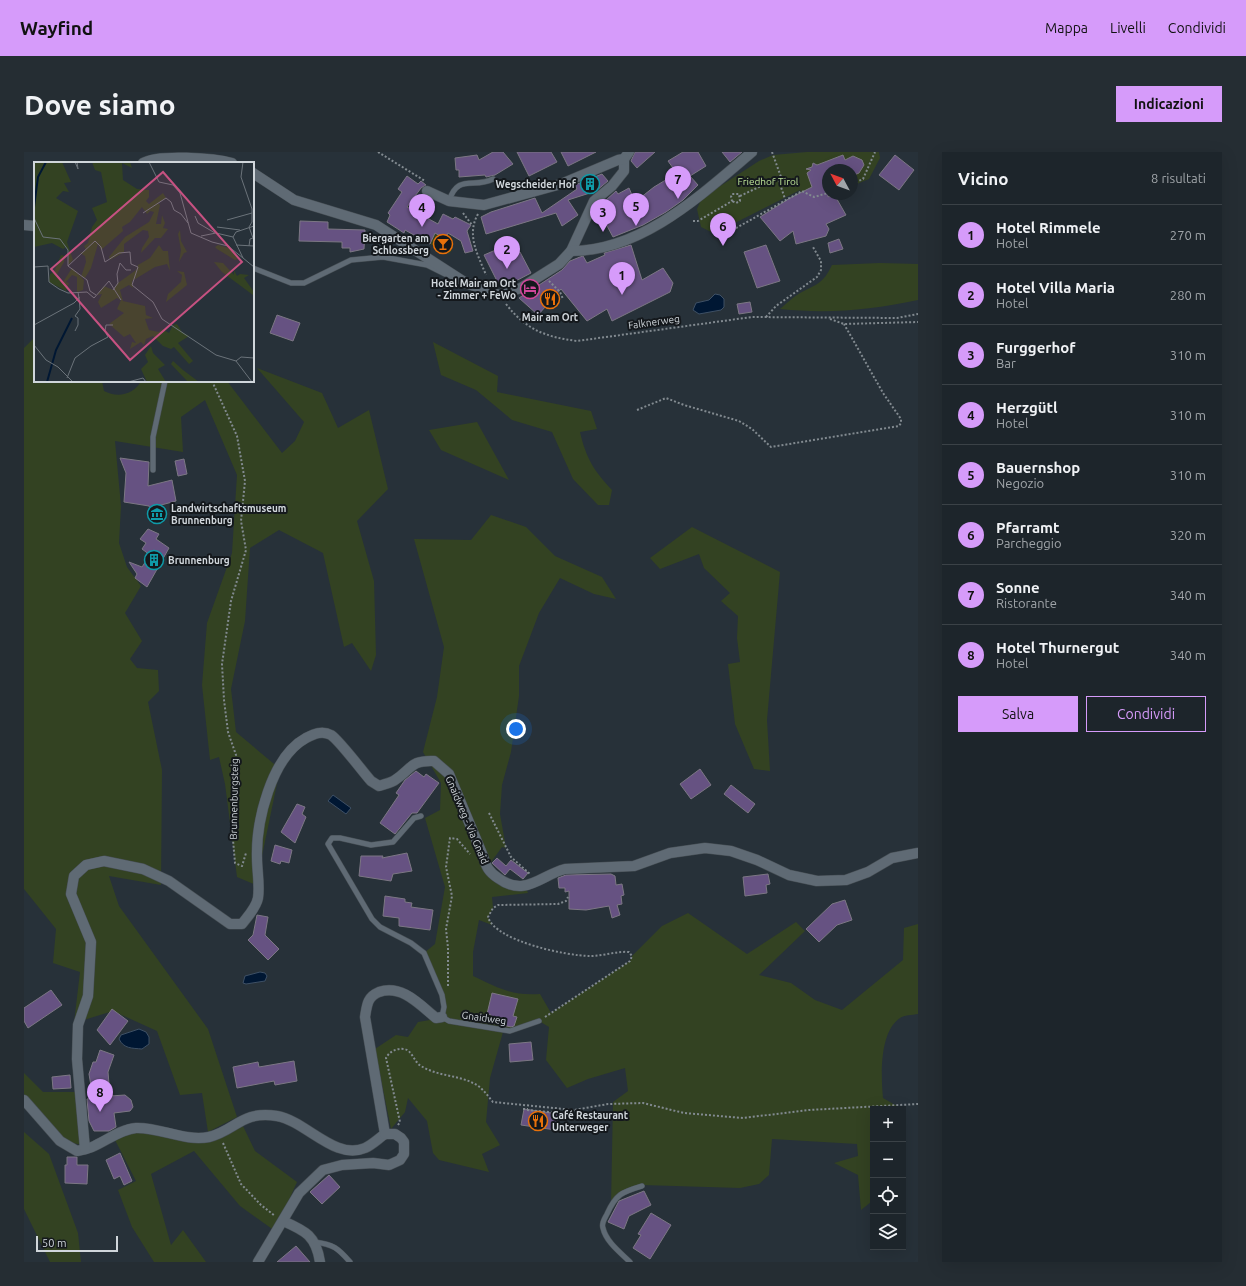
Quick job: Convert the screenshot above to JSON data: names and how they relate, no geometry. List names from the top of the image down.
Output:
{
  "streets": {
    "street": ["Gnaidweg - Via Gnaid"],
    "lane": ["Gnaidweg"],
    "path": ["Falknerweg", "Brunnenburgsteig"]
  },
  "parks": ["Friedhof Tirol"],
  "places": {
    "building": ["Wegscheider Hof", "Brunnenburg"],
    "bar": ["Biergarten am Schlossberg"],
    "hotel": ["Hotel Mair am Ort - Zimmer + FeWo"],
    "restaurant": ["Mair am Ort", "Café Restaurant Unterweger"],
    "museum": ["Landwirtschaftsmuseum Brunnenburg"]
  },
  "scale_bar": "50 m",
  "north": "top left",
  "page": {
    "header": "Wayfind",
    "nav": ["Mappa", "Livelli", "Condividi"],
    "buttons": [
      "Indicazioni",
      ["Salva", "Condividi"]
    ],
    "title": "Dove siamo",
    "heading": ["Vicino", "8 risultati"],
    "pins": [
      "7",
      "5",
      "4",
      "3",
      "6",
      "2",
      "1",
      "8"
    ],
    "list": [
      {
        "mark": "1",
        "name": "Hotel Rimmele",
        "note": "Hotel",
        "value": "270 m"
      },
      {
        "mark": "2",
        "name": "Hotel Villa Maria",
        "note": "Hotel",
        "value": "280 m"
      },
      {
        "mark": "3",
        "name": "Furggerhof",
        "note": "Bar",
        "value": "310 m"
      },
      {
        "mark": "4",
        "name": "Herzgütl",
        "note": "Hotel",
        "value": "310 m"
      },
      {
        "mark": "5",
        "name": "Bauernshop",
        "note": "Negozio",
        "value": "310 m"
      },
      {
        "mark": "6",
        "name": "Pfarramt",
        "note": "Parcheggio",
        "value": "320 m"
      },
      {
        "mark": "7",
        "name": "Sonne",
        "note": "Ristorante",
        "value": "340 m"
      },
      {
        "mark": "8",
        "name": "Hotel Thurnergut",
        "note": "Hotel",
        "value": "340 m"
      }
    ],
    "map_buttons": ["+", "−"],
    "scale": "50 m"
  }
}
